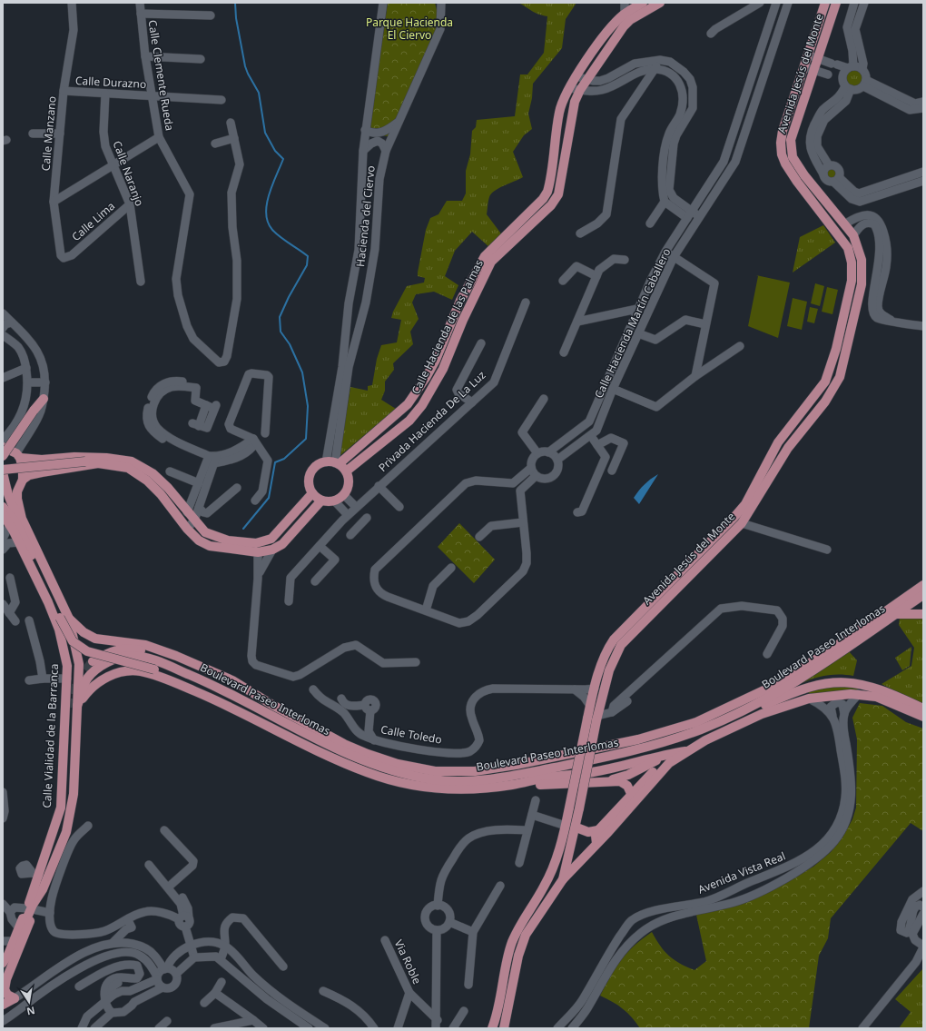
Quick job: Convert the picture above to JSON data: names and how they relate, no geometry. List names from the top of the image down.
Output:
{
  "streets": {
    "main road": [
      "Avenida Jesús del Monte",
      "Calle Hacienda de las Palmas",
      "Boulevard Paseo Interlomas",
      "Calle Vialidad de la Barranca"
    ],
    "street": [
      "Calle Clemente Rueda",
      "Calle Durazno",
      "Calle Manzano",
      "Calle Naranjo",
      "Hacienda del Ciervo",
      "Calle Lima",
      "Calle Hacienda Martín Caballero",
      "Privada Hacienda De La Luz",
      "Calle Toledo",
      "Avenida Vista Real",
      "Via Roble"
    ]
  },
  "crossings": [
    ["Avenida Jesús del Monte", "Calle Toledo"],
    ["Calle Clemente Rueda", "Calle Durazno"],
    ["Calle Durazno", "Calle Manzano"],
    ["Calle Durazno", "Calle Naranjo"],
    ["Calle Manzano", "Calle Lima"],
    ["Calle Naranjo", "Calle Lima"],
    ["Hacienda del Ciervo", "Calle Hacienda de las Palmas"],
    ["Boulevard Paseo Interlomas", "Calle Vialidad de la Barranca"]
  ],
  "parks": ["Parque Hacienda El Ciervo"],
  "north": "bottom"
}
